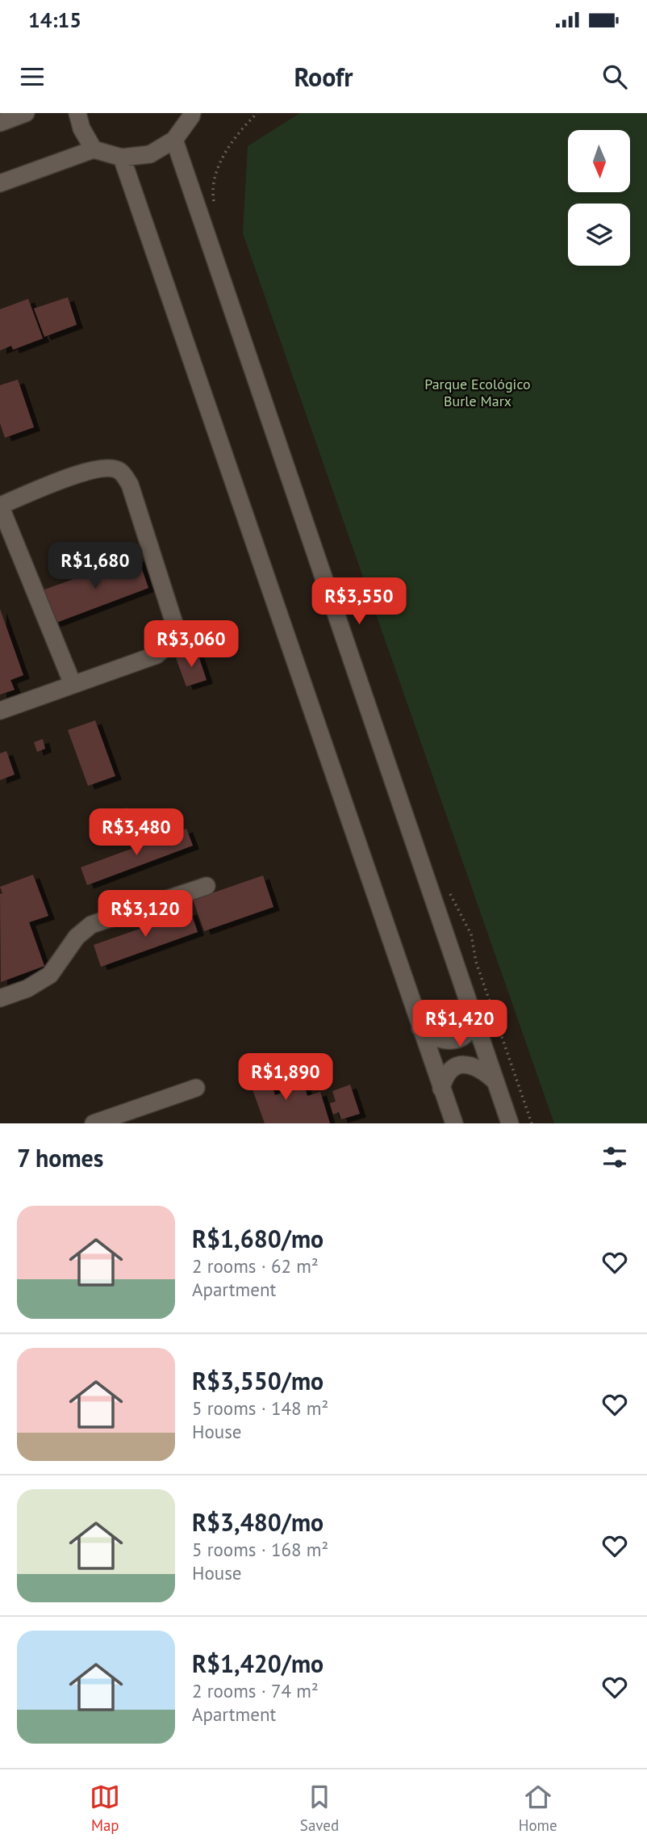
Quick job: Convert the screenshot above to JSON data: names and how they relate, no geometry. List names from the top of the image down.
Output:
{
  "parks": ["Parque Ecológico Burle Marx"],
  "north": "bottom",
  "page": {
    "status": "14:15",
    "header": "Roofr",
    "price": [
      "R$1,680",
      "R$3,550",
      "R$3,060",
      "R$3,480",
      "R$3,120",
      "R$1,420",
      "R$1,890"
    ],
    "heading": "7 homes",
    "list": [
      {
        "name": "R$1,680/mo",
        "note": "2 rooms · 62 m² · Apartment"
      },
      {
        "name": "R$3,550/mo",
        "note": "5 rooms · 148 m² · House"
      },
      {
        "name": "R$3,480/mo",
        "note": "5 rooms · 168 m² · House"
      },
      {
        "name": "R$1,420/mo",
        "note": "2 rooms · 74 m² · Apartment"
      }
    ],
    "tabs": ["Map", "Saved", "Home"]
  }
}
